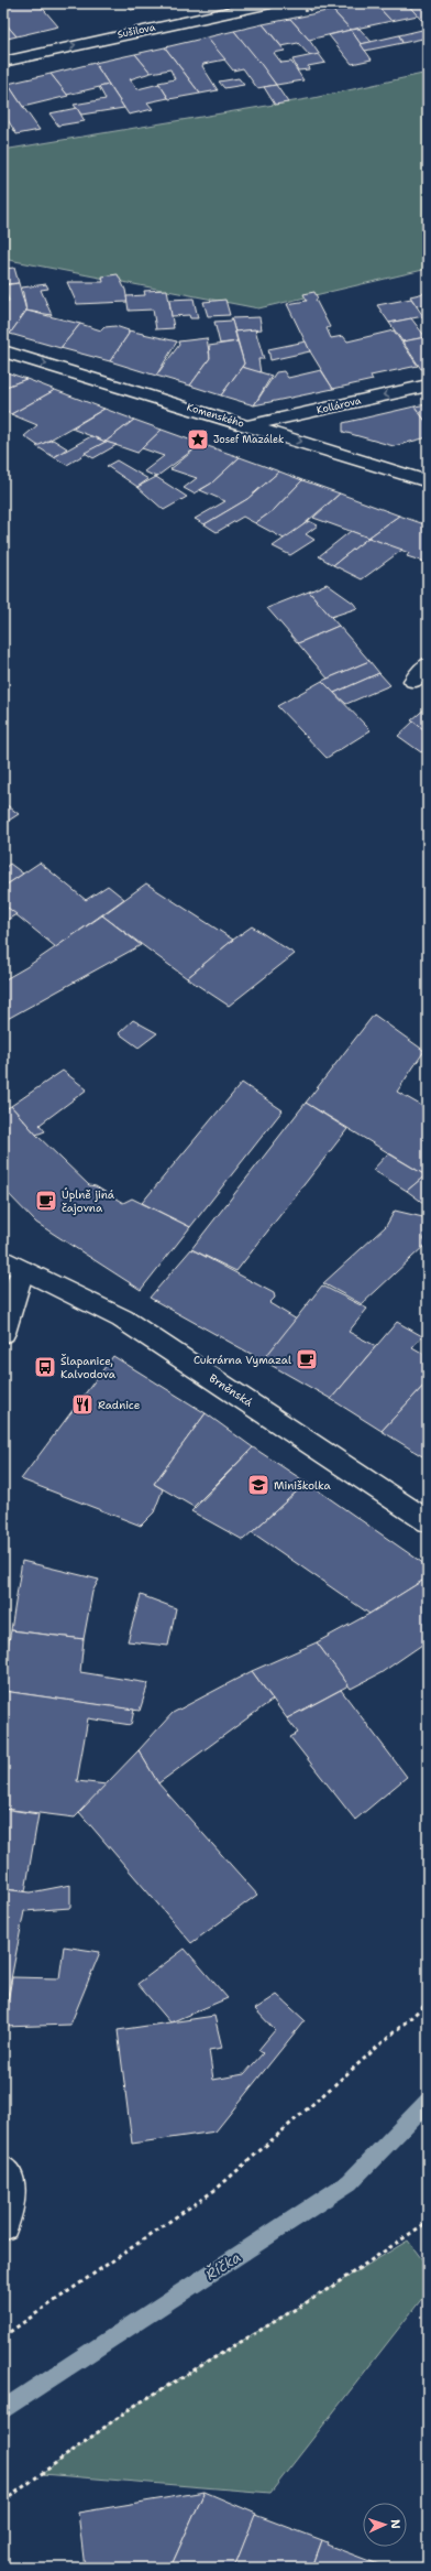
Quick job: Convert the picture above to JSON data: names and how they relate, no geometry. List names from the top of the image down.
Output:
{
  "streets": {
    "street": [
      "Sušilova",
      "Kollárova",
      "Komenského",
      "Brněnská"
    ]
  },
  "crossings": [
    ["Kollárova", "Komenského"]
  ],
  "one_way": ["Sušilova", "Kollárova", "Komenského"],
  "water": ["Říčka"],
  "places": {
    "place": ["Josef Mazálek"],
    "cafe": ["Úplně jiná čajovna", "Cukrárna Vymazal"],
    "bus stop": ["Šlapanice, Kalvodova"],
    "restaurant": ["Radnice"],
    "school or university": ["Miniškolka"]
  },
  "north": "right"
}
